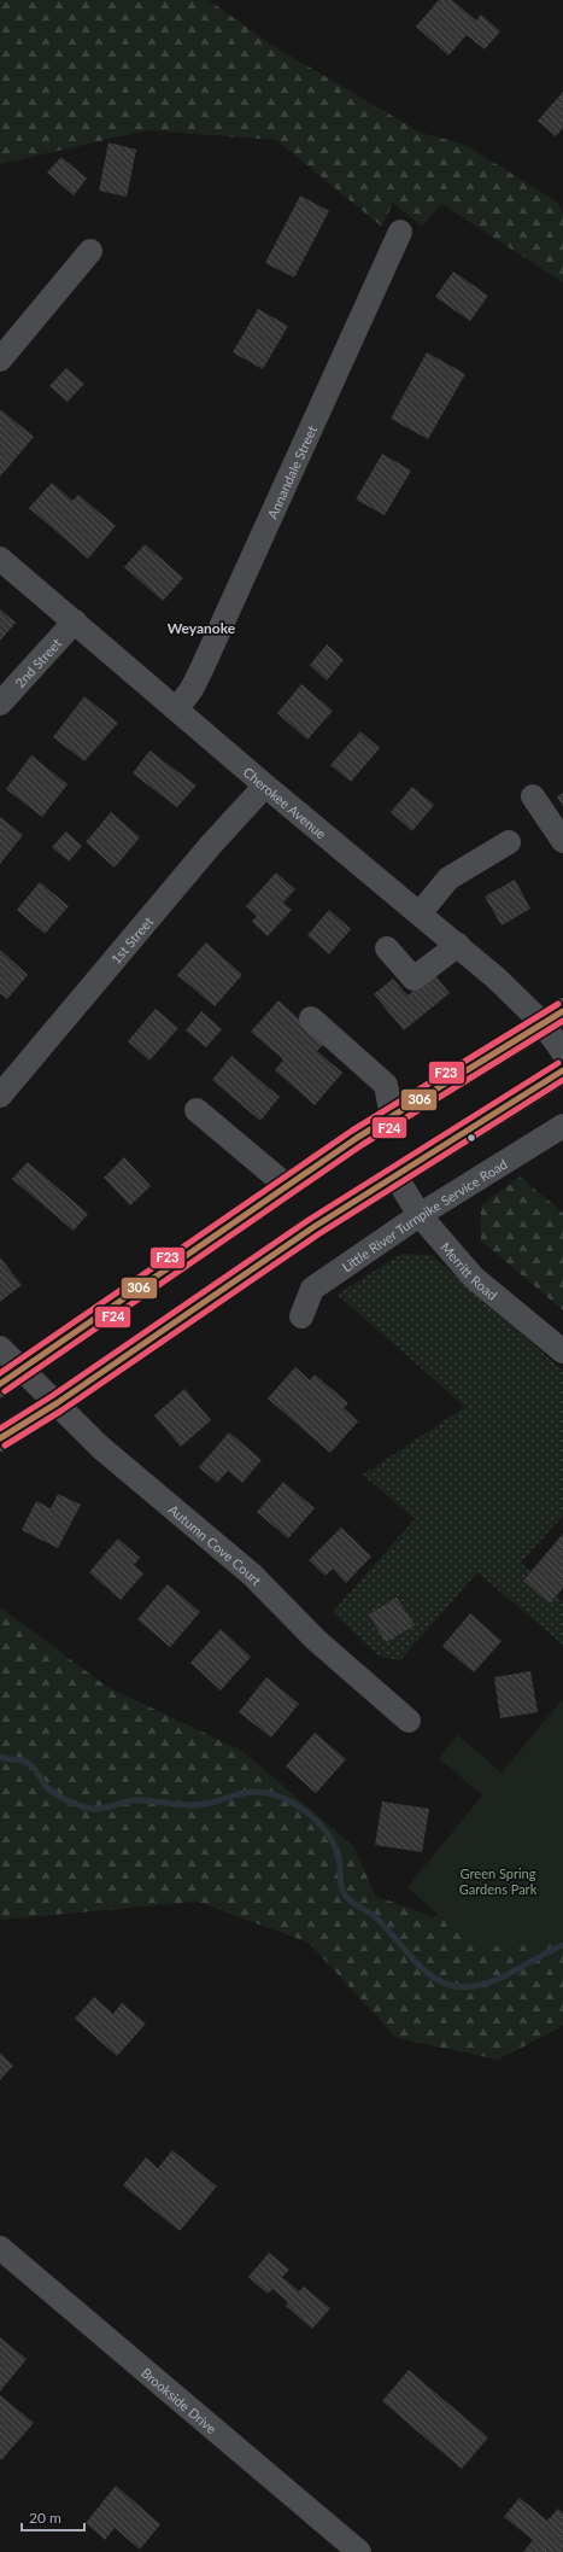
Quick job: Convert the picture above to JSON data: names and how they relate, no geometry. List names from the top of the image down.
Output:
{
  "streets": {
    "street": [
      "Annandale Street",
      "2nd Street",
      "Cherokee Avenue",
      "1st Street",
      "Little River Turnpike Service Road",
      "Merritt Road",
      "Autumn Cove Court",
      "Brookside Drive"
    ]
  },
  "crossings": [
    ["Annandale Street", "Cherokee Avenue"],
    ["2nd Street", "Cherokee Avenue"],
    ["Cherokee Avenue", "1st Street"],
    ["Little River Turnpike Service Road", "Merritt Road"]
  ],
  "districts": ["Weyanoke"],
  "parks": ["Green Spring Gardens Park"],
  "lines": ["transit line F23", "transit line 306", "transit line F24"],
  "scale_bar": "20 m"
}
